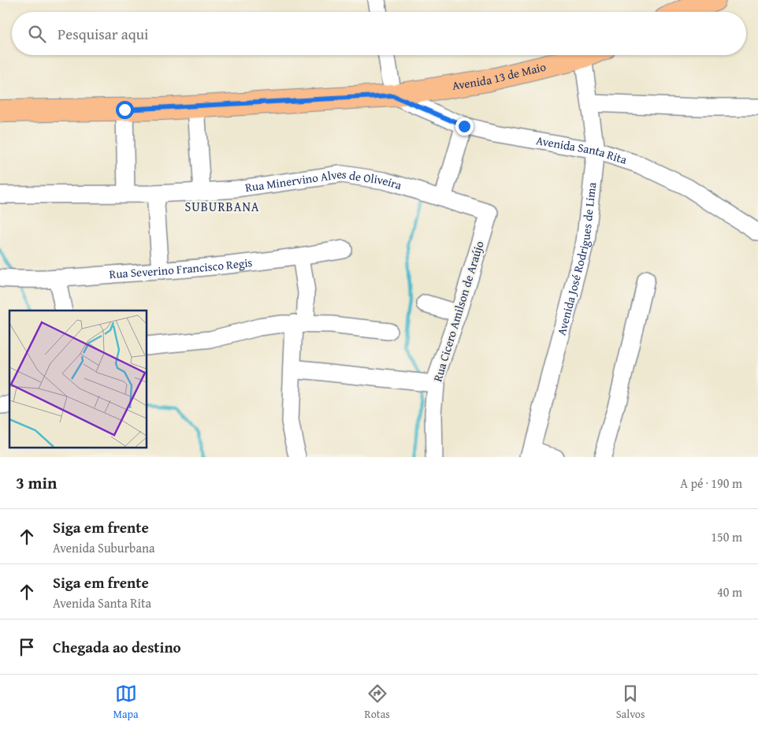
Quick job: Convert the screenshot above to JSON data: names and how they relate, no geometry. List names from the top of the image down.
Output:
{
  "streets": {
    "main road": ["Avenida 13 de Maio"],
    "street": [
      "Avenida Santa Rita",
      "Rua Minervino Alves de Oliveira",
      "Avenida José Rodrigues de Lima",
      "Rua Severino Francisco Regis",
      "Rua Cicero Amilson de Araújo"
    ]
  },
  "crossings": [
    ["Avenida 13 de Maio", "Avenida Santa Rita"],
    ["Avenida 13 de Maio", "Avenida José Rodrigues de Lima"],
    ["Avenida Santa Rita", "Avenida José Rodrigues de Lima"],
    ["Rua Minervino Alves de Oliveira", "Rua Cicero Amilson de Araújo"]
  ],
  "districts": ["SUBURBANA"],
  "page": {
    "search": "Pesquisar aqui",
    "heading": ["3 min", "A pé · 190 m"],
    "list": [
      ["Siga em frente", "Avenida Suburbana", "150 m"],
      ["Siga em frente", "Avenida Santa Rita", "40 m"],
      "Chegada ao destino"
    ],
    "nav": ["Mapa", "Rotas", "Salvos"]
  }
}
